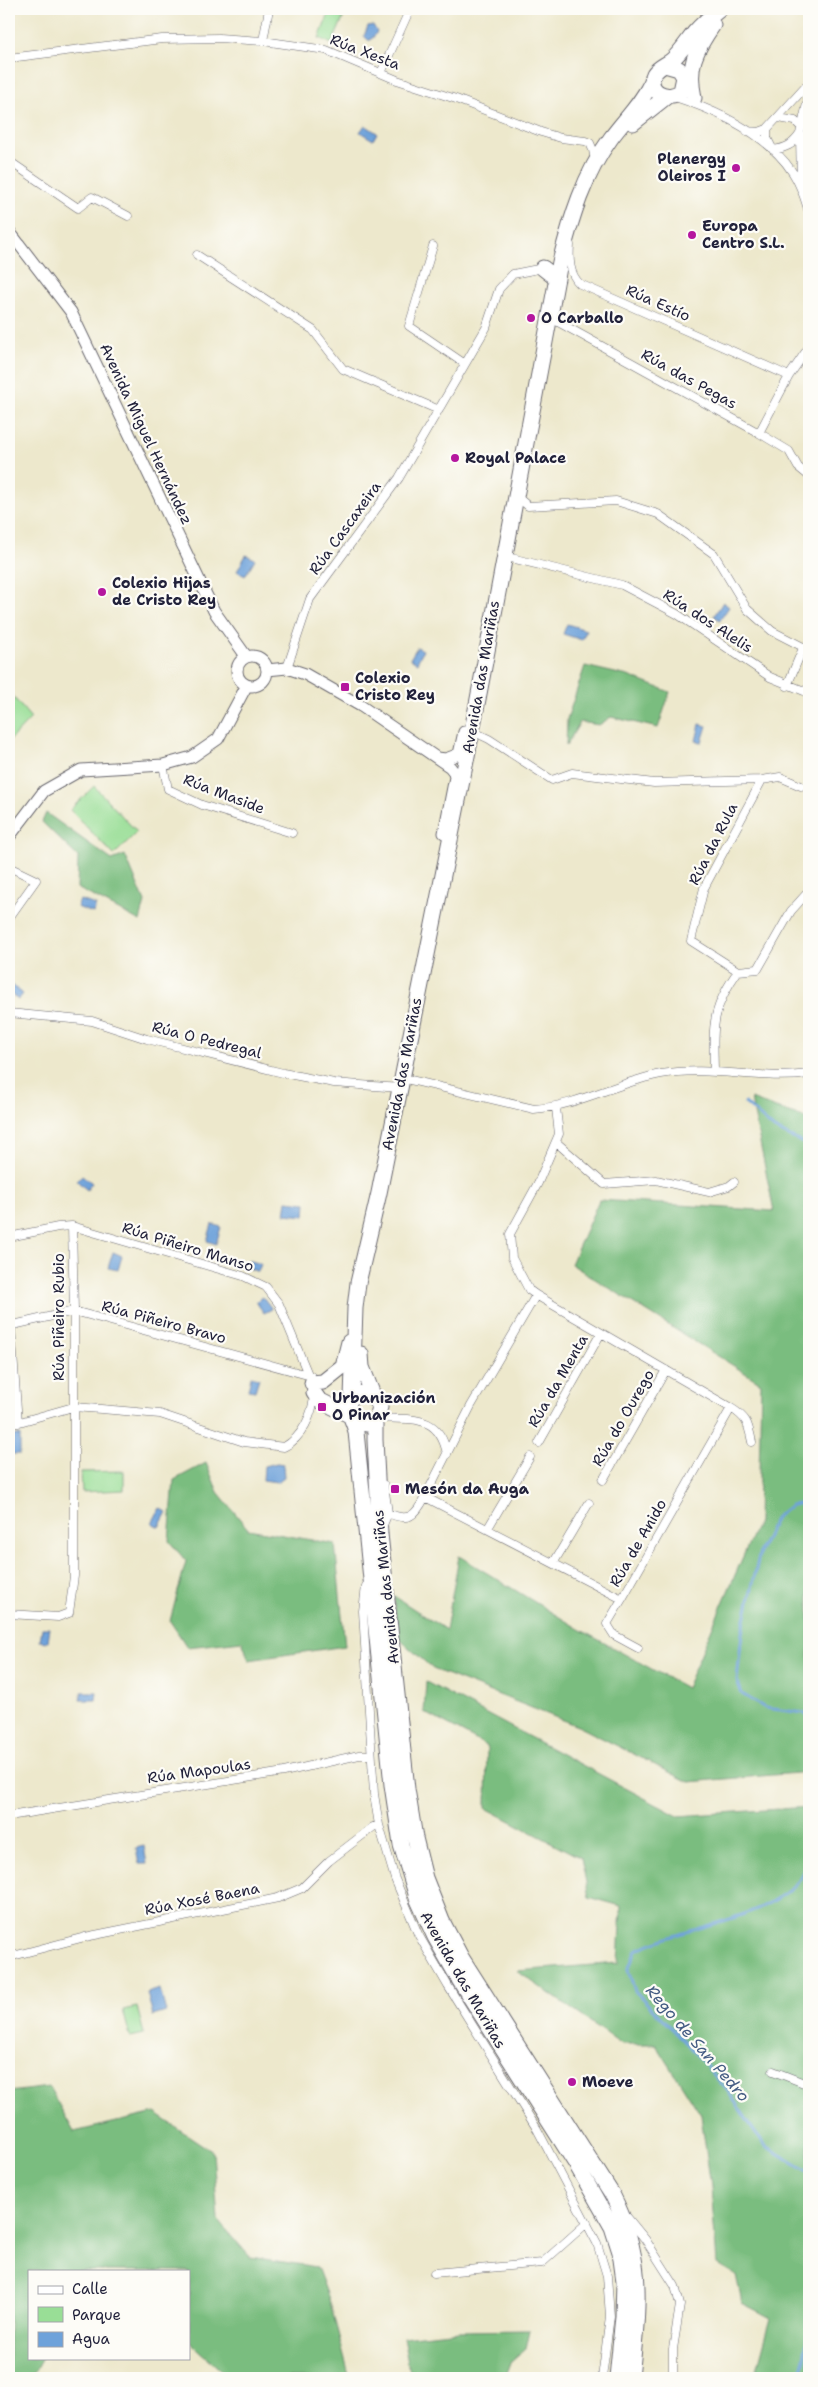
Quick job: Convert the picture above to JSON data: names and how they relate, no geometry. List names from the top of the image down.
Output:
{
  "streets": {
    "highway": ["Avenida das Mariñas"],
    "street": [
      "Rúa Xesta",
      "Rúa Estío",
      "Rúa das Pegas",
      "Avenida Miguel Hernández",
      "Rúa Cascaxeira",
      "Rúa dos Alelis",
      "Rúa Maside",
      "Rúa da Rula",
      "Rúa O Pedregal",
      "Rúa Piñeiro Manso",
      "Rúa Piñeiro Rubio",
      "Rúa Piñeiro Bravo",
      "Rúa da Menta",
      "Rúa do Ourego",
      "Rúa de Anido",
      "Rúa Mapoulas",
      "Rúa Xosé Baena"
    ]
  },
  "crossings": [
    ["Rúa Xesta", "Avenida das Mariñas"],
    ["Rúa Estío", "Avenida das Mariñas"],
    ["Rúa das Pegas", "Avenida das Mariñas"],
    ["Avenida Miguel Hernández", "Rúa Maside"],
    ["Rúa dos Alelis", "Avenida das Mariñas"],
    ["Avenida das Mariñas", "Rúa da Rula"],
    ["Avenida das Mariñas", "Rúa O Pedregal"],
    ["Avenida das Mariñas", "Rúa Mapoulas"],
    ["Avenida das Mariñas", "Rúa Xosé Baena"],
    ["Rúa Piñeiro Manso", "Rúa Piñeiro Rubio"],
    ["Rúa Piñeiro Manso", "Rúa Piñeiro Bravo"],
    ["Rúa Piñeiro Rubio", "Rúa Piñeiro Bravo"]
  ],
  "water": ["Rego de San Pedro"],
  "places": {
    "other": [
      "Plenergy Oleiros I",
      "Europa Centro S.L.",
      "O Carballo",
      "Royal Palace",
      "Colexio Hijas de Cristo Rey",
      "Moeve"
    ],
    "transit": ["Colexio Cristo Rey", "Urbanización O Pinar", "Mesón da Auga"]
  },
  "legend": ["Calle", "Parque", "Agua"]
}
